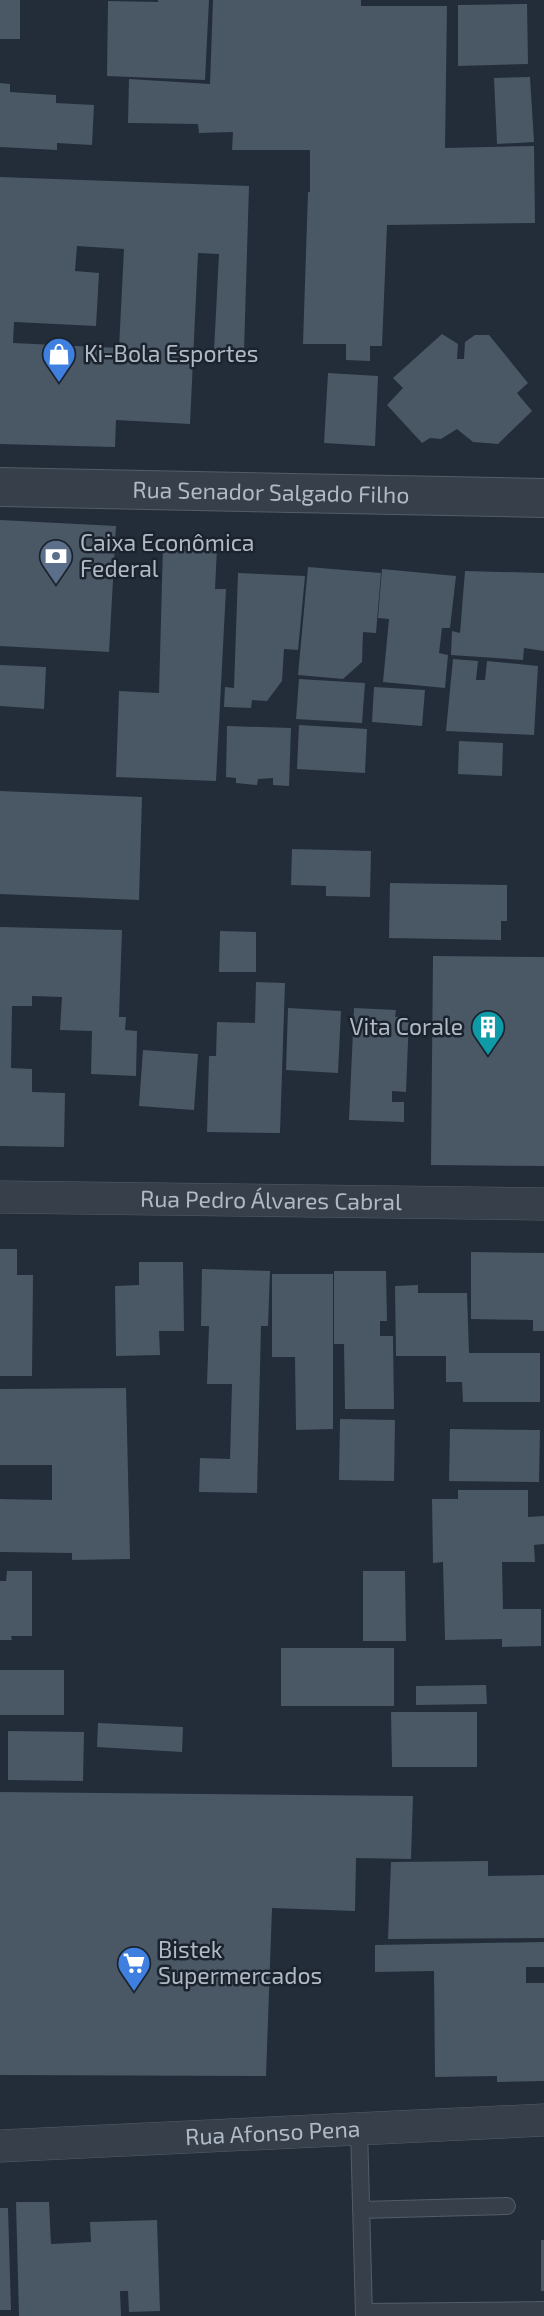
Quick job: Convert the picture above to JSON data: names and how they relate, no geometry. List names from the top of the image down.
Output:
{
  "streets": {
    "street": ["Rua Senador Salgado Filho", "Rua Pedro Álvares Cabral", "Rua Afonso Pena"]
  },
  "places": {
    "shop": ["Ki-Bola Esportes"],
    "bank": ["Caixa Econômica Federal"],
    "building": ["Vita Corale"],
    "supermarket": ["Bistek Supermercados"]
  }
}
